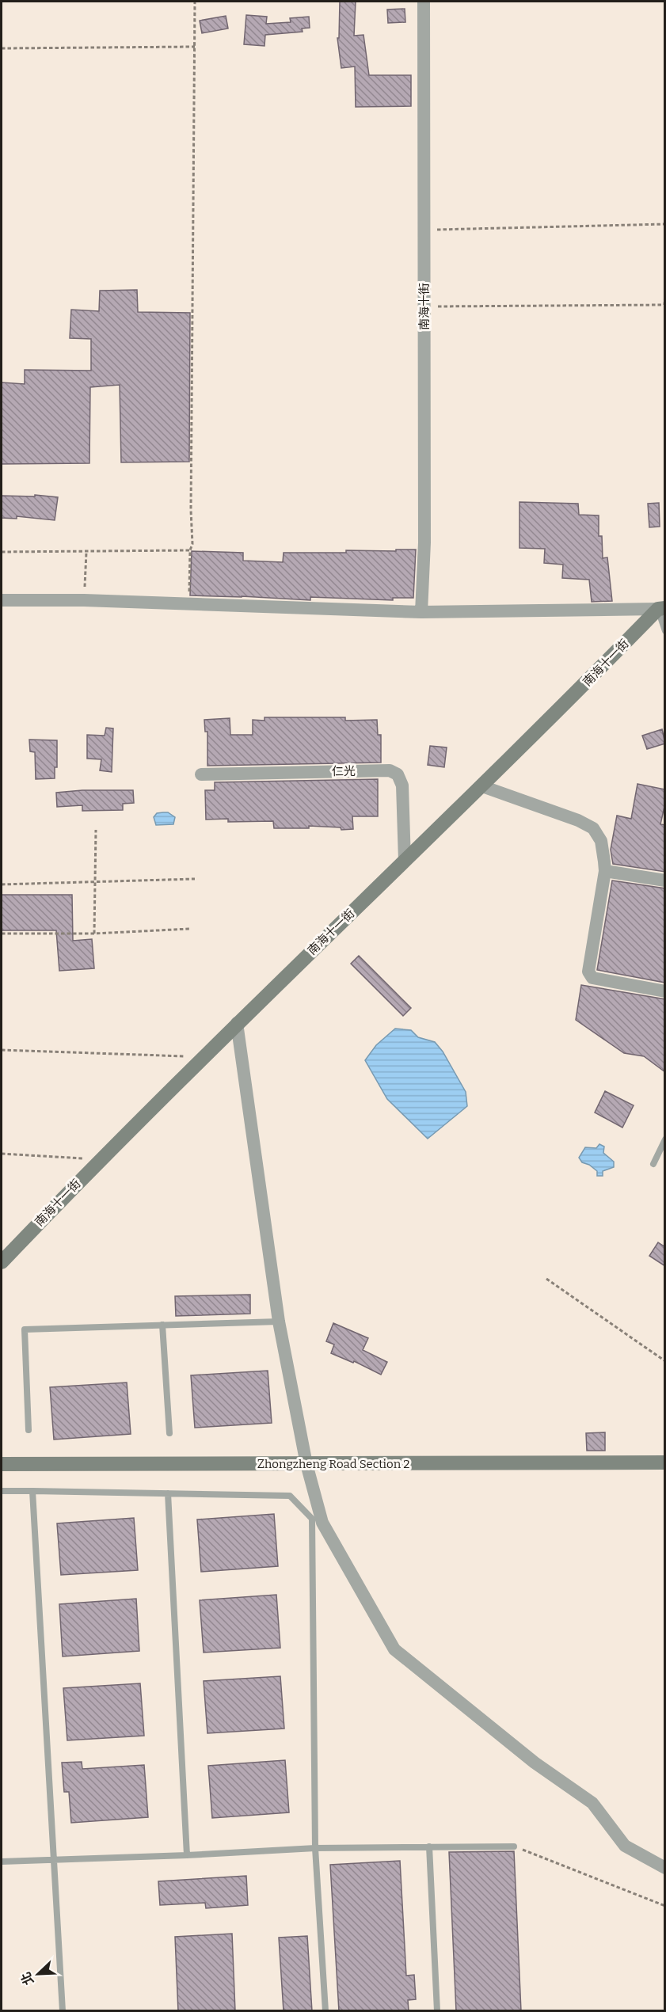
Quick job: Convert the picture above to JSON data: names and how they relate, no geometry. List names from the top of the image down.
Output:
{
  "streets": {
    "street": [
      "南海十街",
      "南海十一街",
      "仁光",
      "Zhongzheng Road Section 2"
    ]
  },
  "crossings": [
    ["南海十一街", "仁光"]
  ],
  "north": "bottom left"
}
